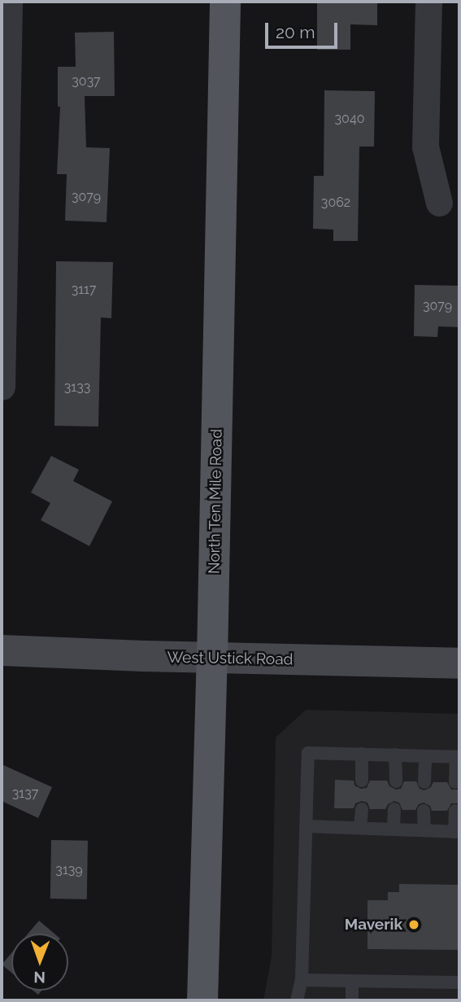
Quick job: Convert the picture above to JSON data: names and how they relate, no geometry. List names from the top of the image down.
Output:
{
  "streets": {
    "main road": ["North Ten Mile Road", "West Ustick Road"]
  },
  "crossings": [
    ["North Ten Mile Road", "West Ustick Road"]
  ],
  "places": ["Maverik"],
  "house_numbers": [
    "3037",
    "3040",
    "3079",
    "3062",
    "3117",
    "3079",
    "3133",
    "3137",
    "3139"
  ],
  "scale_bar": "20 m",
  "north": "bottom"
}
